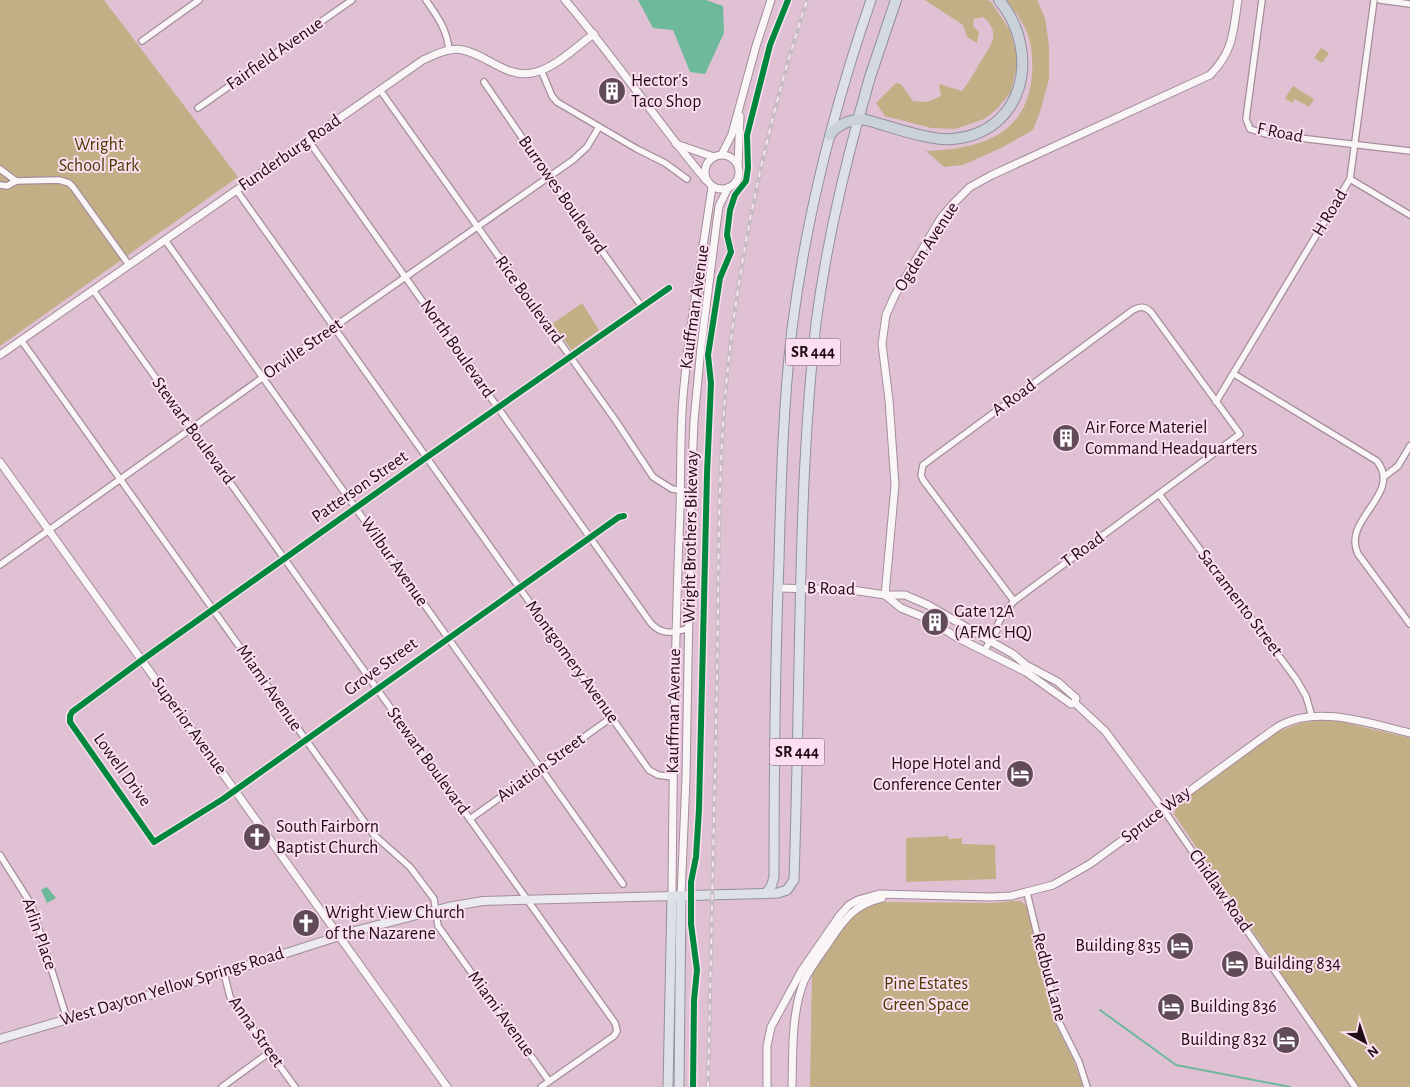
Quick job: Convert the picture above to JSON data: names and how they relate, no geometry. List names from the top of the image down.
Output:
{
  "streets": {
    "highway": ["SR 444"],
    "main road": ["Kauffman Avenue", "West Dayton Yellow Springs Road"],
    "street": [
      "Fairfield Avenue",
      "F Road",
      "Funderburg Road",
      "Burrowes Boulevard",
      "H Road",
      "Ogden Avenue",
      "Rice Boulevard",
      "Orville Street",
      "North Boulevard",
      "A Road",
      "Stewart Boulevard",
      "Patterson Street",
      "T Road",
      "Wilbur Avenue",
      "B Road",
      "Sacramento Street",
      "Montgomery Avenue",
      "Grove Street",
      "Miami Avenue",
      "Superior Avenue",
      "Aviation Street",
      "Lowell Drive",
      "Spruce Way",
      "Chidlaw Road",
      "Arlin Place",
      "Redbud Lane",
      "Anna Street"
    ],
    "cycle path": ["Wright Brothers Bikeway"]
  },
  "crossings": [
    ["F Road", "H Road"],
    ["Funderburg Road", "Rice Boulevard"],
    ["Funderburg Road", "North Boulevard"],
    ["Funderburg Road", "Stewart Boulevard"],
    ["Funderburg Road", "Wilbur Avenue"],
    ["Funderburg Road", "Montgomery Avenue"],
    ["Funderburg Road", "Miami Avenue"],
    ["Burrowes Boulevard", "Orville Street"],
    ["Burrowes Boulevard", "Patterson Street"],
    ["H Road", "A Road"],
    ["H Road", "T Road"],
    ["Ogden Avenue", "B Road"],
    ["Ogden Avenue", "Chidlaw Road"],
    ["Rice Boulevard", "Kauffman Avenue"],
    ["Rice Boulevard", "Orville Street"],
    ["Rice Boulevard", "Patterson Street"],
    ["Kauffman Avenue", "North Boulevard"],
    ["Kauffman Avenue", "Montgomery Avenue"],
    ["Kauffman Avenue", "West Dayton Yellow Springs Road"],
    ["Orville Street", "North Boulevard"],
    ["Orville Street", "Stewart Boulevard"],
    ["Orville Street", "Wilbur Avenue"],
    ["Orville Street", "Montgomery Avenue"],
    ["Orville Street", "Miami Avenue"],
    ["Orville Street", "Superior Avenue"],
    ["North Boulevard", "Patterson Street"],
    ["North Boulevard", "Grove Street"],
    ["SR 444", "B Road"],
    ["SR 444", "West Dayton Yellow Springs Road"],
    ["A Road", "T Road"],
    ["Stewart Boulevard", "Patterson Street"],
    ["Stewart Boulevard", "Grove Street"],
    ["Stewart Boulevard", "Miami Avenue"],
    ["Stewart Boulevard", "Aviation Street"],
    ["Stewart Boulevard", "West Dayton Yellow Springs Road"],
    ["Patterson Street", "Wilbur Avenue"],
    ["Patterson Street", "Montgomery Avenue"],
    ["Patterson Street", "Miami Avenue"],
    ["Patterson Street", "Superior Avenue"],
    ["Patterson Street", "Lowell Drive"],
    ["T Road", "Sacramento Street"],
    ["T Road", "Chidlaw Road"],
    ["Wilbur Avenue", "Grove Street"],
    ["Wilbur Avenue", "Aviation Street"],
    ["B Road", "Chidlaw Road"],
    ["Sacramento Street", "Spruce Way"],
    ["Montgomery Avenue", "Grove Street"],
    ["Montgomery Avenue", "Aviation Street"],
    ["Grove Street", "Miami Avenue"],
    ["Grove Street", "Superior Avenue"],
    ["Grove Street", "Lowell Drive"],
    ["Miami Avenue", "West Dayton Yellow Springs Road"],
    ["Superior Avenue", "West Dayton Yellow Springs Road"],
    ["Spruce Way", "Chidlaw Road"],
    ["Spruce Way", "Redbud Lane"],
    ["Arlin Place", "West Dayton Yellow Springs Road"],
    ["West Dayton Yellow Springs Road", "Anna Street"]
  ],
  "parks": ["Wright School Park", "Pine Estates Green Space"],
  "places": {
    "building": ["Hector's Taco Shop", "Air Force Materiel Command Headquarters", "Gate 12A (AFMC HQ)"],
    "hotel": [
      "Hope Hotel and Conference Center",
      "Building 835",
      "Building 834",
      "Building 836",
      "Building 832"
    ],
    "church": ["South Fairborn Baptist Church", "Wright View Church of the Nazarene"]
  },
  "north": "bottom right"
}
